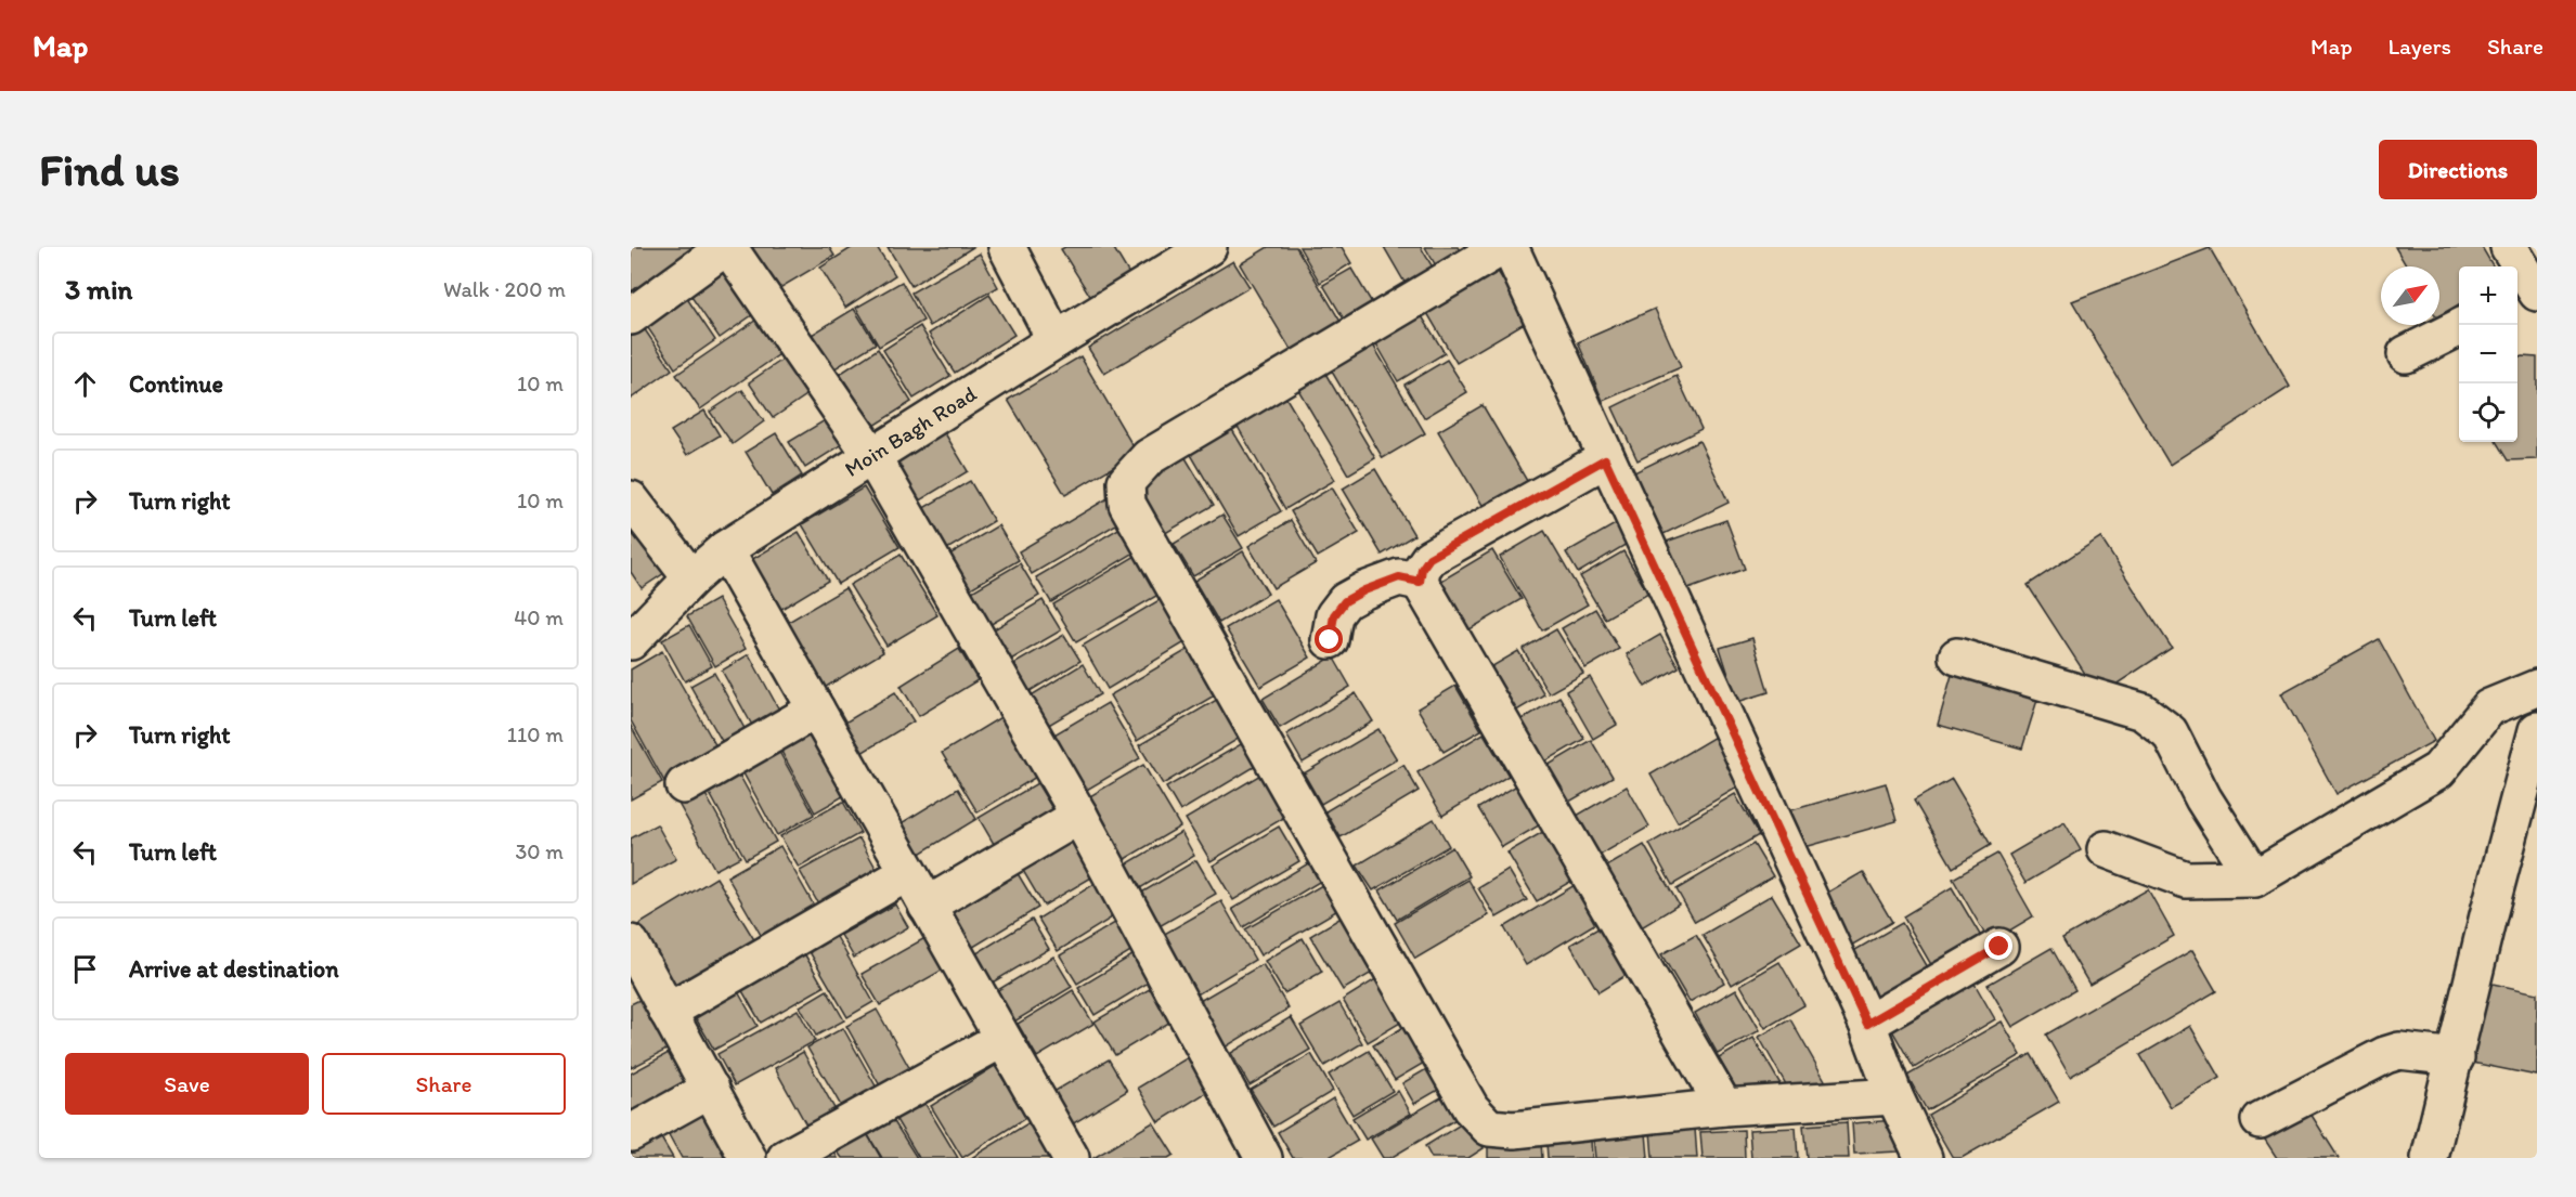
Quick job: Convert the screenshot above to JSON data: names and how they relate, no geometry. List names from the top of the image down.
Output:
{
  "streets": {
    "street": ["Moin Bagh Road"]
  },
  "north": "top right",
  "page": {
    "header": "Map",
    "nav": ["Map", "Layers", "Share"],
    "buttons": [
      "Directions",
      ["Save", "Share"]
    ],
    "title": "Find us",
    "heading": ["3 min", "Walk · 200 m"],
    "map_buttons": ["+", "−"],
    "list": [
      ["Continue", "10 m"],
      ["Turn right", "10 m"],
      ["Turn left", "40 m"],
      ["Turn right", "110 m"],
      ["Turn left", "30 m"],
      "Arrive at destination"
    ]
  }
}
